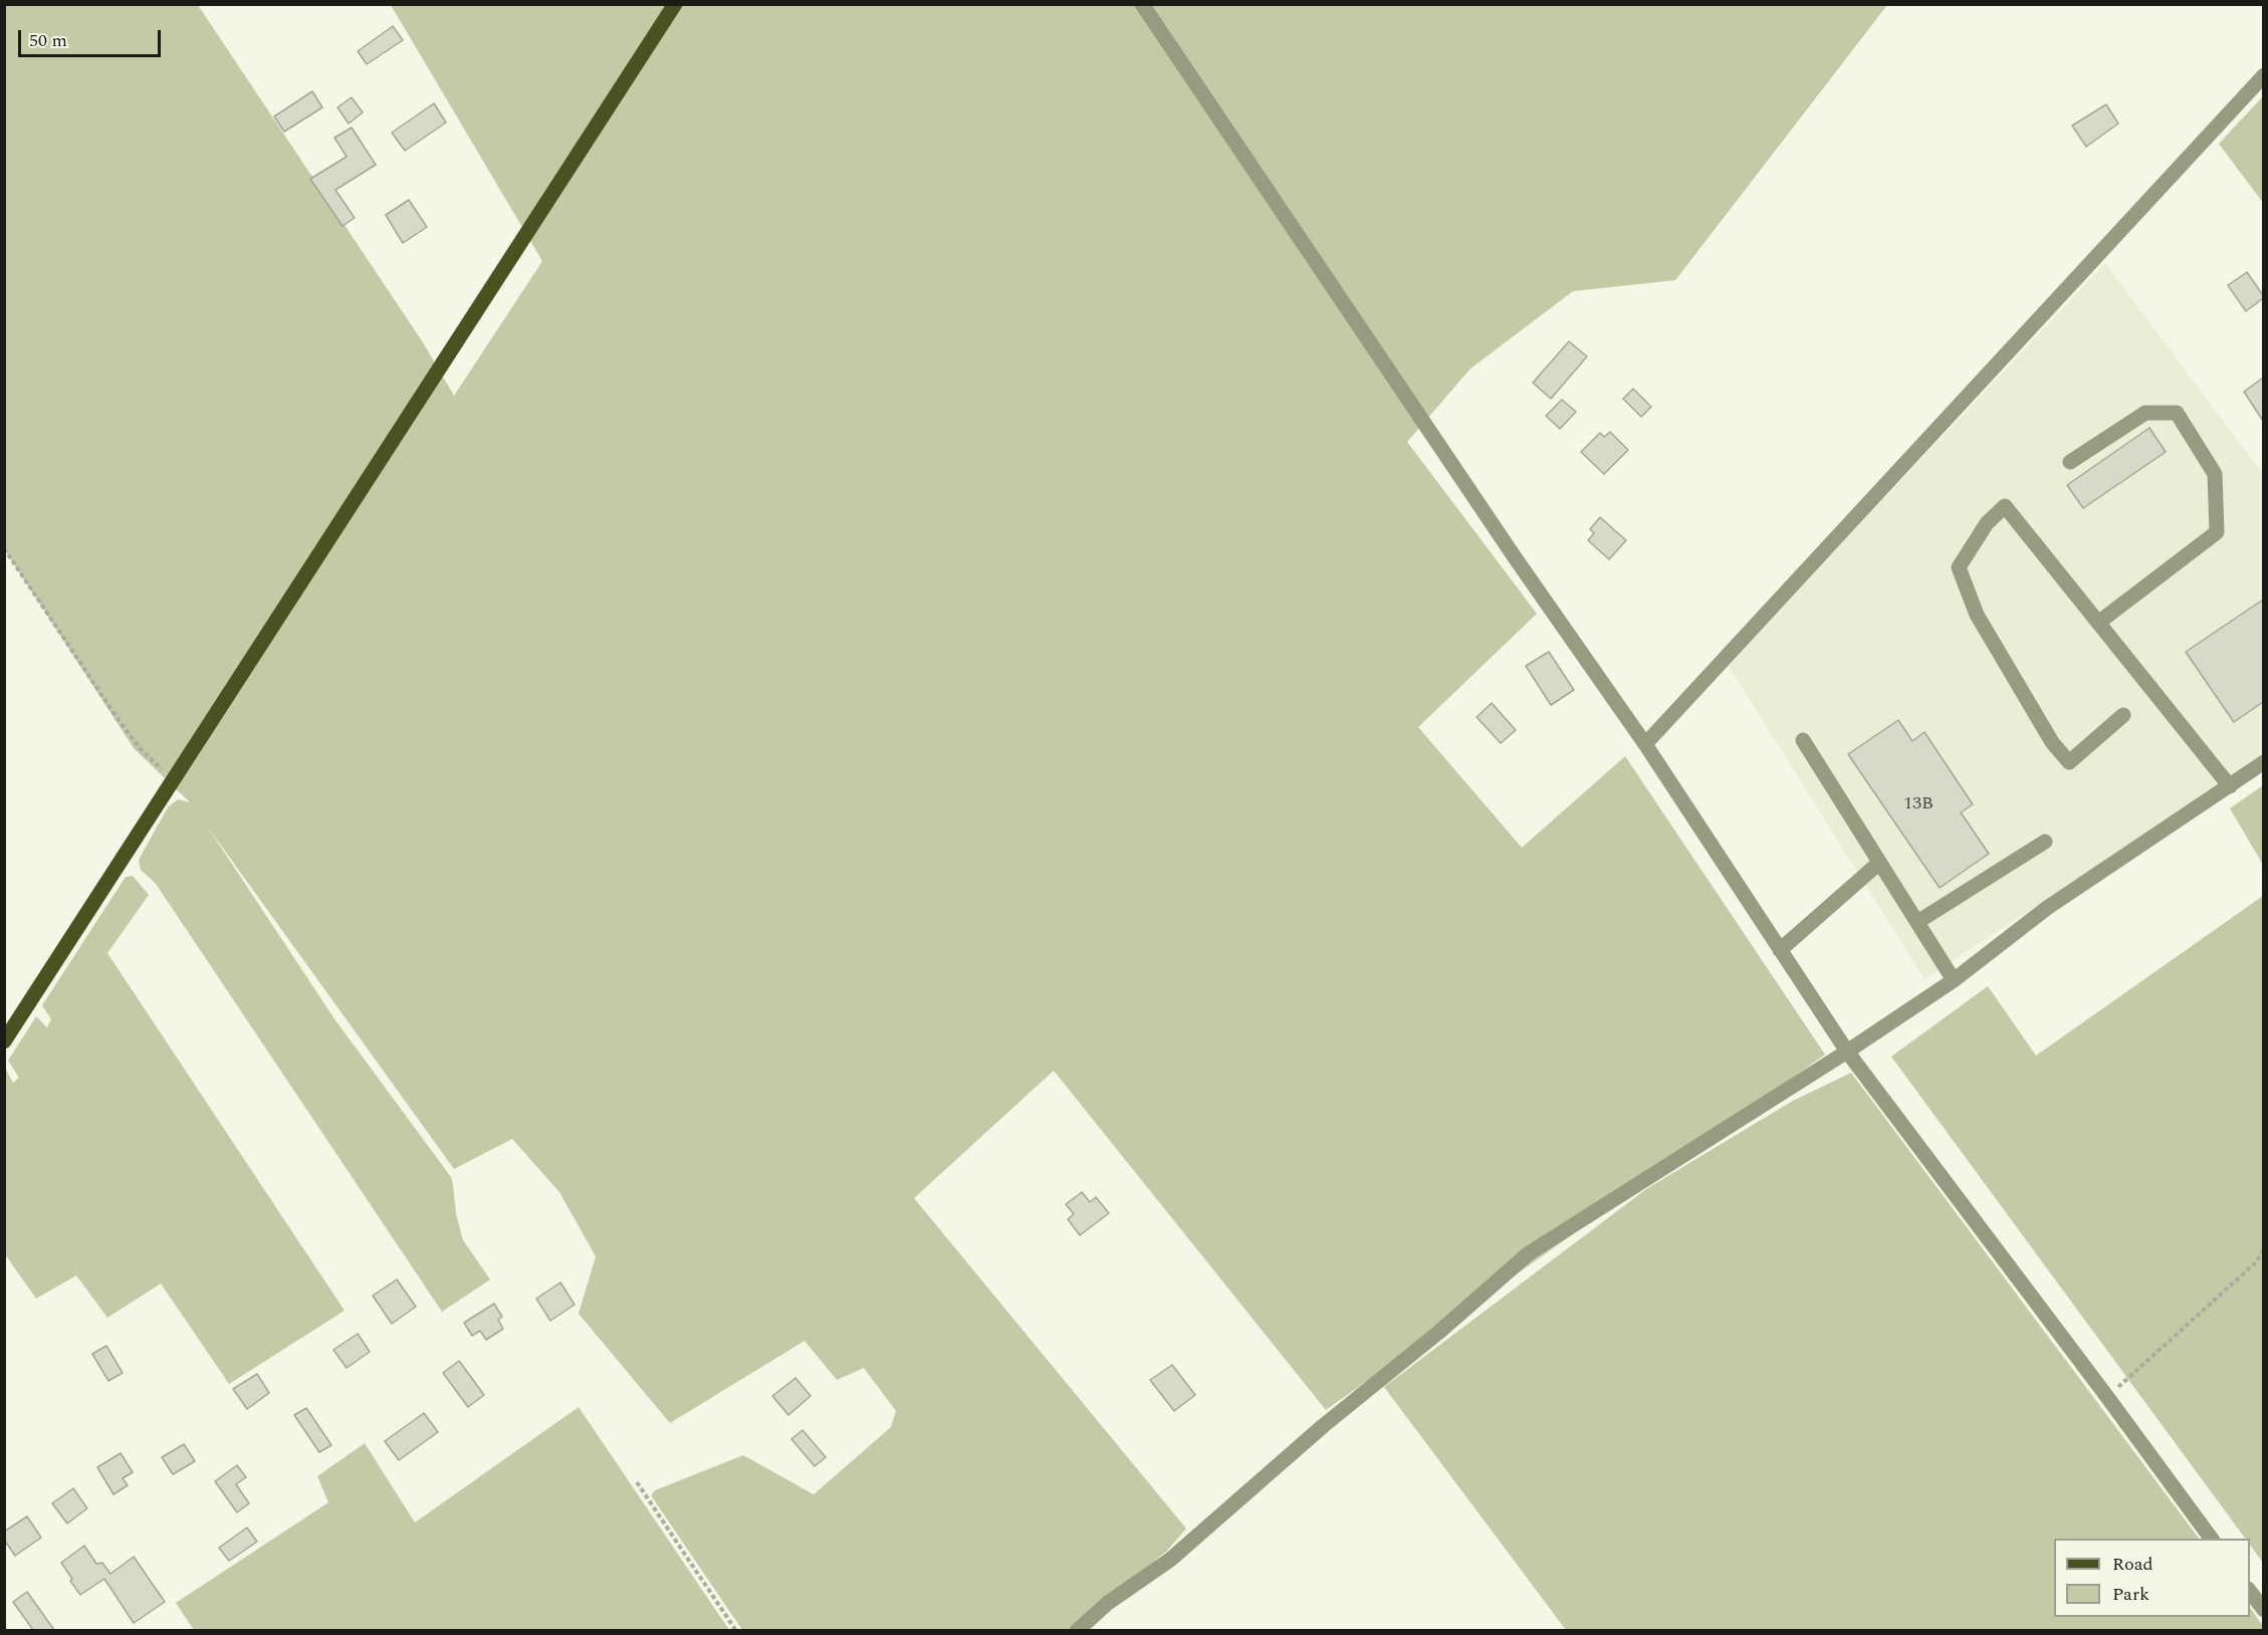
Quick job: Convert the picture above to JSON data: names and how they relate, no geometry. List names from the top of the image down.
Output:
{
  "house_numbers": ["13B"],
  "legend": ["Road", "Park"],
  "scale_bar": "50 m"
}
